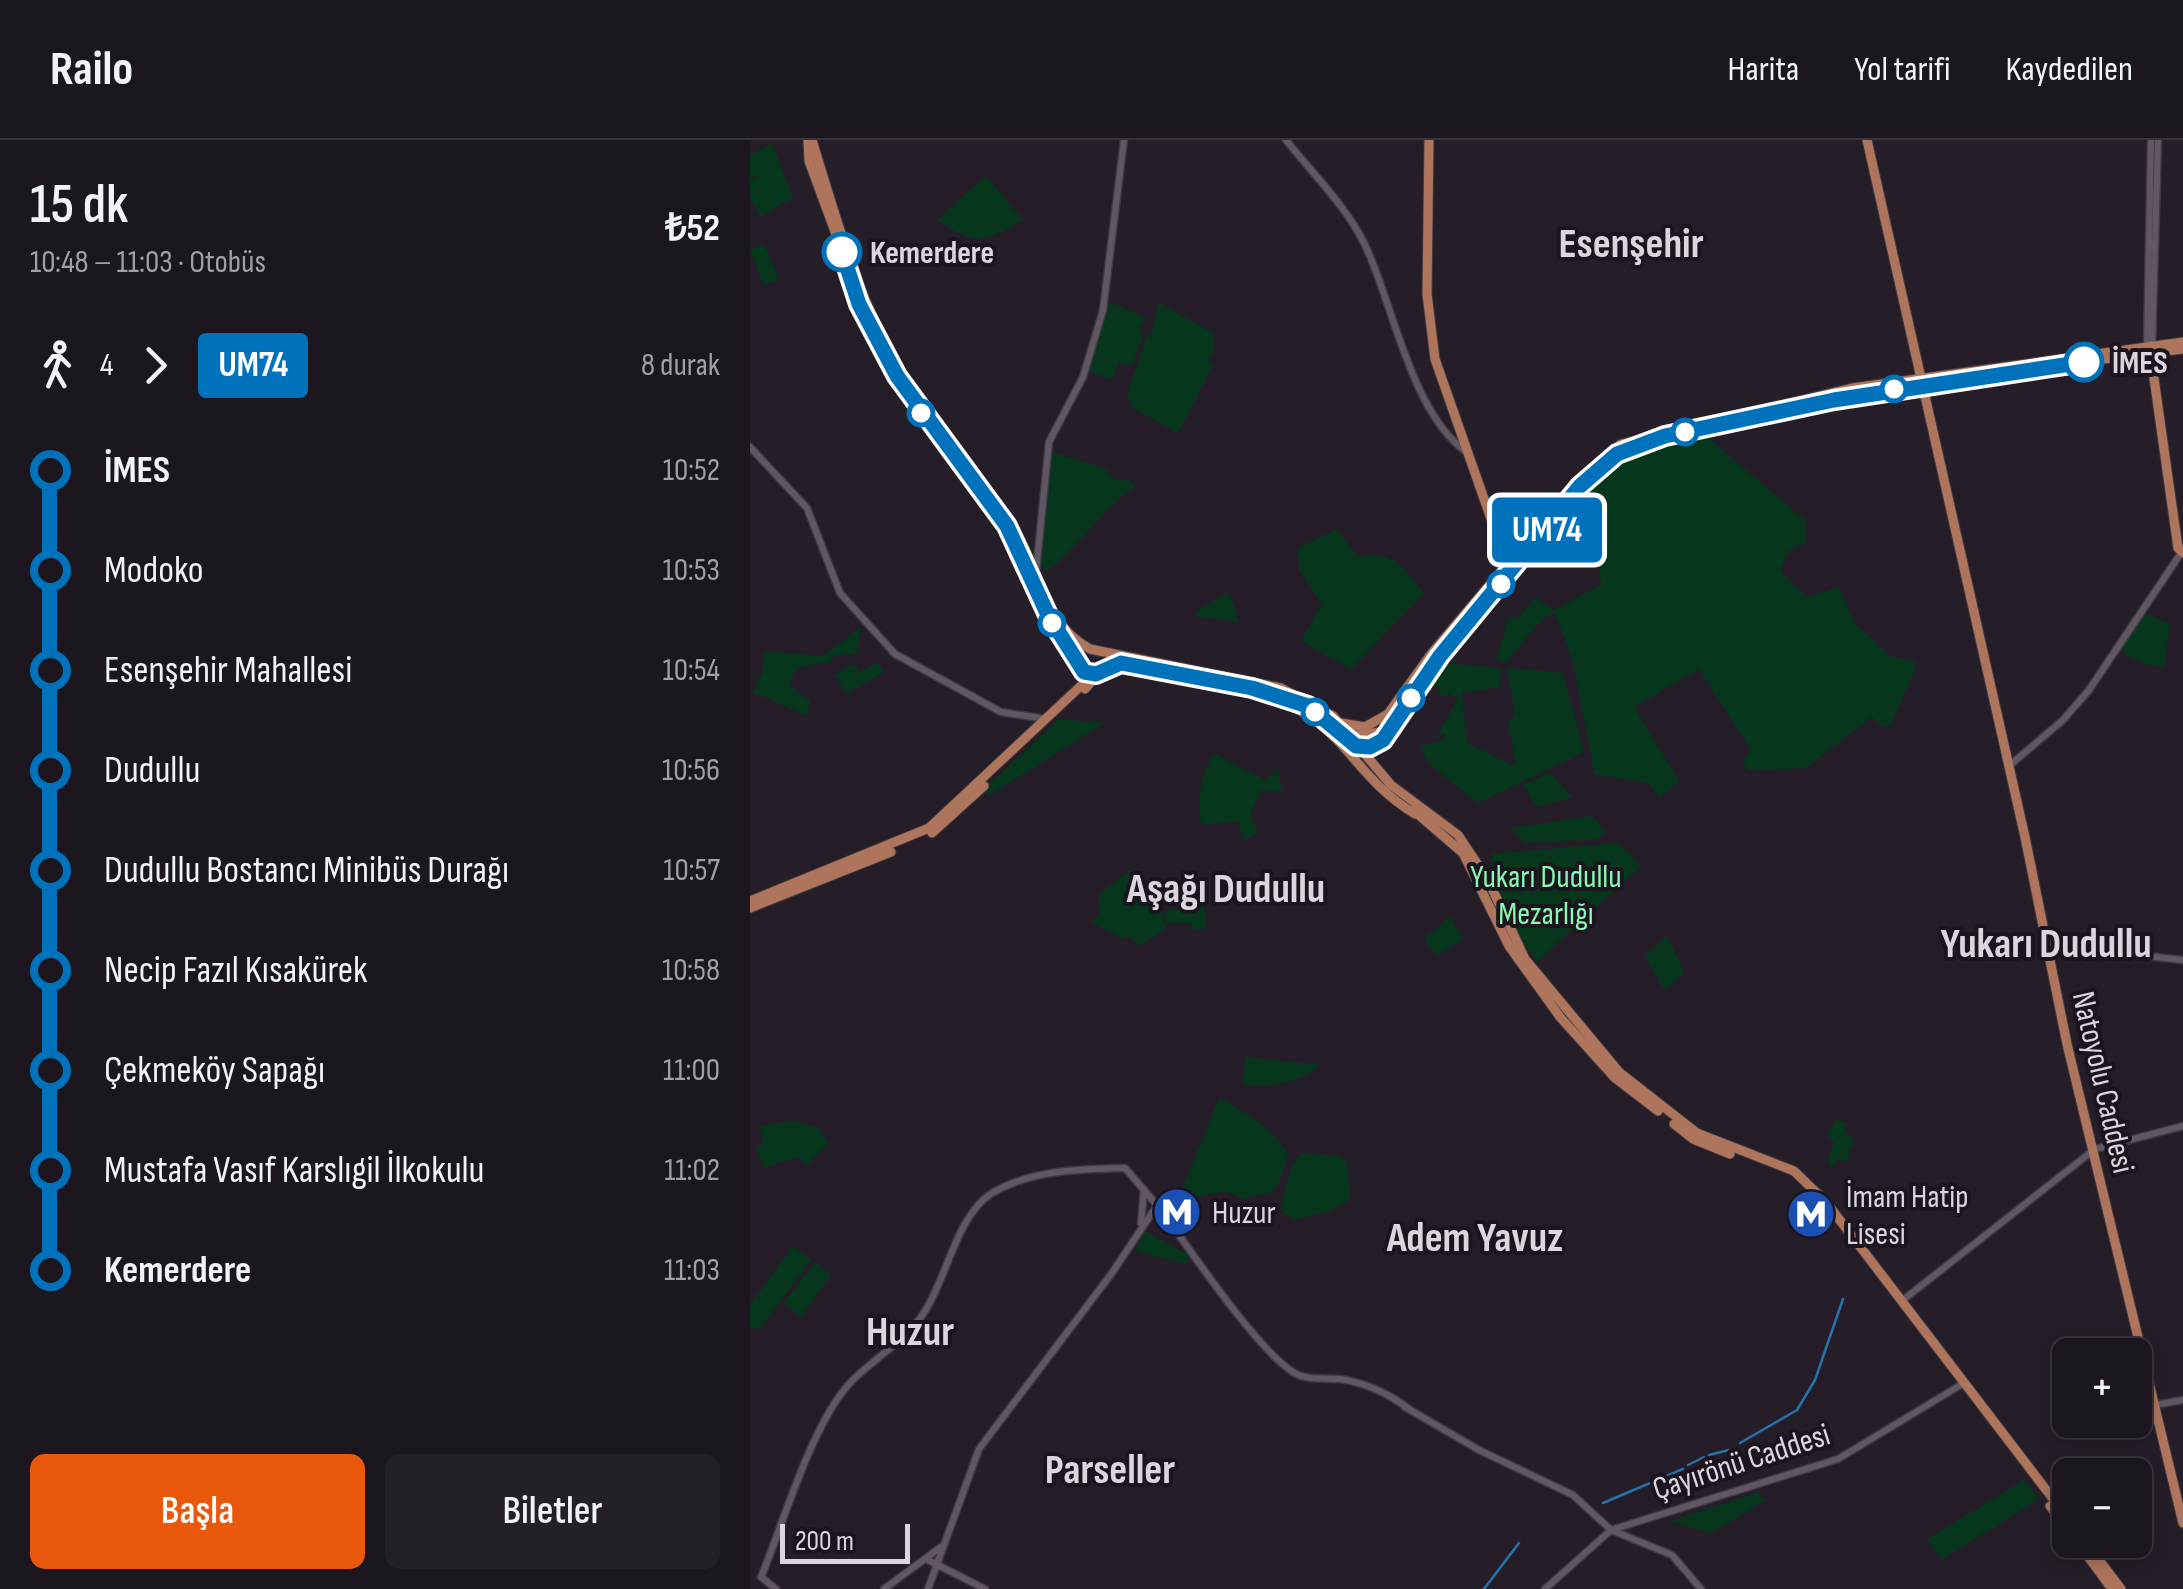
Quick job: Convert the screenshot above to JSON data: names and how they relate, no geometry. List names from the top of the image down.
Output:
{
  "streets": {
    "main road": ["Natoyolu Caddesi"],
    "street": ["Çayırönü Caddesi"]
  },
  "districts": [
    "Esenşehir",
    "Aşağı Dudullu",
    "Yukarı Dudullu",
    "Adem Yavuz",
    "Huzur",
    "Parseller"
  ],
  "parks": ["Yukarı Dudullu Mezarlığı"],
  "places": {
    "other": ["Kemerdere", "İMES"],
    "metro station": ["Huzur", "İmam Hatip Lisesi"]
  },
  "lines": ["bus line UM74"],
  "scale_bar": "200 m",
  "page": {
    "header": "Railo",
    "nav": ["Harita", "Yol tarifi", "Kaydedilen"],
    "heading": ["15 dk", "10:48 – 11:03 · Otobüs", "₺52"],
    "on_map": "UM74",
    "legs": ["4", "UM74", "8 durak"],
    "list": [
      {
        "name": "İMES",
        "value": "10:52"
      },
      {
        "name": "Modoko",
        "value": "10:53"
      },
      {
        "name": "Esenşehir Mahallesi",
        "value": "10:54"
      },
      {
        "name": "Dudullu",
        "value": "10:56"
      },
      {
        "name": "Dudullu Bostancı Minibüs Durağı",
        "value": "10:57"
      },
      {
        "name": "Necip Fazıl Kısakürek",
        "value": "10:58"
      },
      {
        "name": "Çekmeköy Sapağı",
        "value": "11:00"
      },
      {
        "name": "Mustafa Vasıf Karslıgil İlkokulu",
        "value": "11:02"
      },
      {
        "name": "Kemerdere",
        "value": "11:03"
      }
    ],
    "map_buttons": ["+", "−"],
    "buttons": ["Başla", "Biletler"],
    "scale": "200 m"
  }
}
